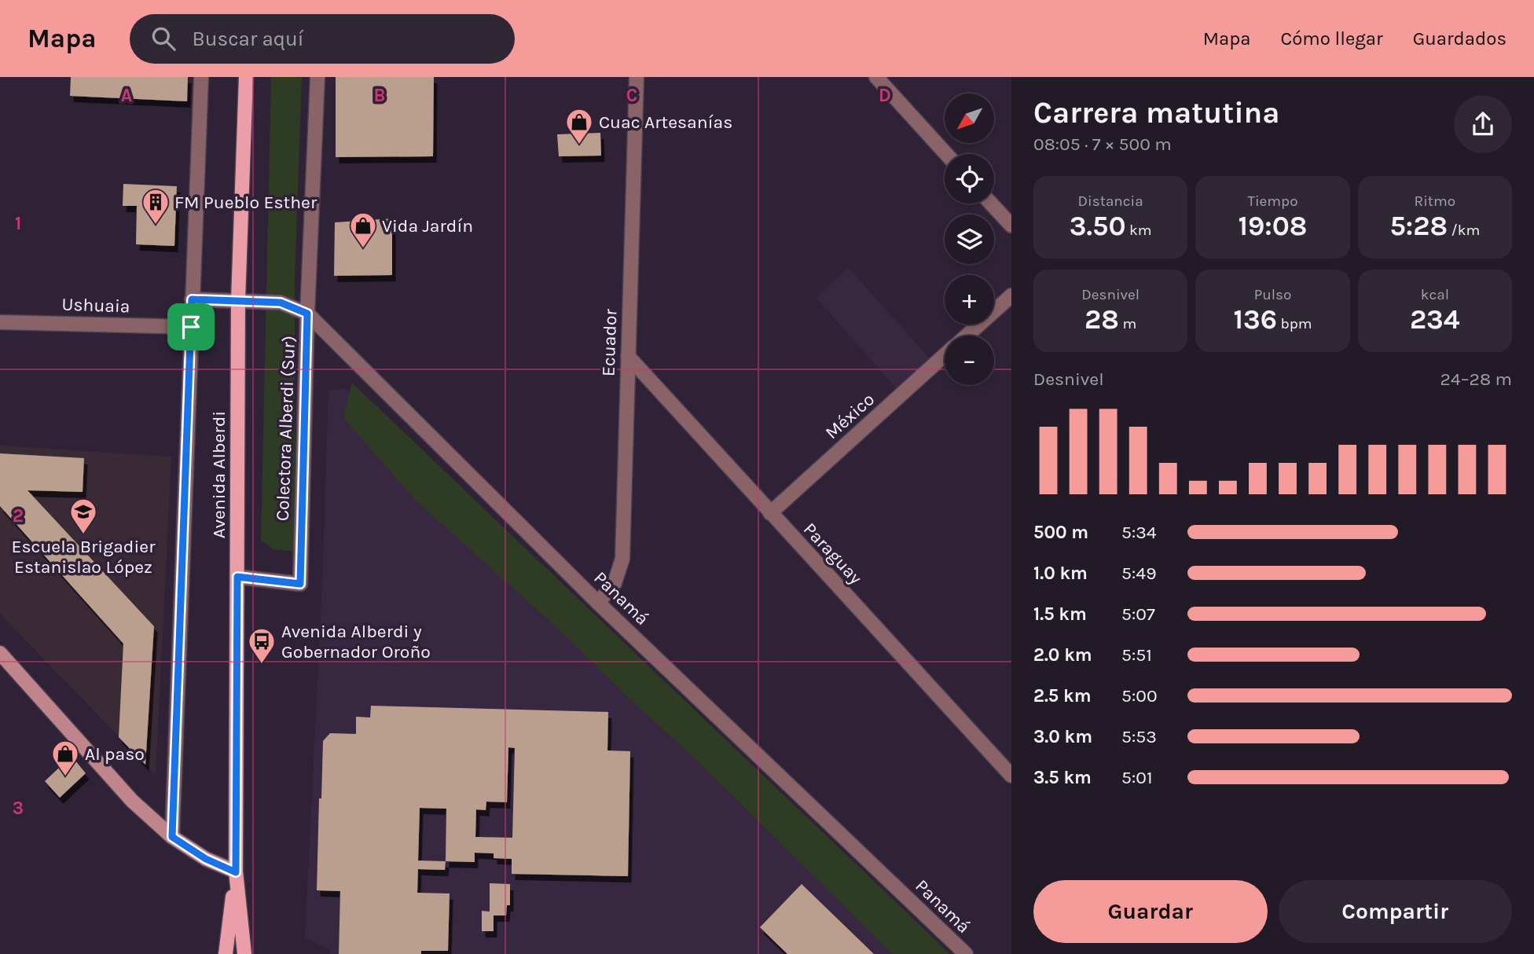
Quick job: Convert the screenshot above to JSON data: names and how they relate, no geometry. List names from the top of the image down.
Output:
{
  "streets": {
    "main road": ["Avenida Alberdi"],
    "street": [
      "Ushuaia",
      "Ecuador",
      "México",
      "Colectora Alberdi (Sur)",
      "Paraguay",
      "Panamá"
    ]
  },
  "crossings": [
    ["Ecuador", "Paraguay"],
    ["Ecuador", "Panamá"],
    ["México", "Paraguay"],
    ["Colectora Alberdi (Sur)", "Avenida Alberdi"],
    ["Colectora Alberdi (Sur)", "Panamá"],
    ["Avenida Alberdi", "Panamá"]
  ],
  "places": {
    "shop": ["Cuac Artesanías", "Vida Jardín", "Al paso"],
    "building": ["FM Pueblo Esther"],
    "school or university": ["Escuela Brigadier Estanislao López"],
    "bus stop": ["Avenida Alberdi y Gobernador Oroño"]
  },
  "north": "bottom left",
  "page": {
    "header": "Mapa",
    "search": "Buscar aquí",
    "nav": ["Mapa", "Cómo llegar", "Guardados"],
    "heading": ["Carrera matutina", "08:05 · 7 × 500 m"],
    "map_buttons": ["+", "−"],
    "stats": [
      ["Distancia", "3.50 km"],
      ["Tiempo", "19:08"],
      ["Ritmo", "5:28 /km"],
      ["Desnivel", "28 m"],
      ["Pulso", "136 bpm"],
      ["kcal", "234"]
    ],
    "chart": ["Desnivel", "24–28 m"],
    "list": [
      {
        "name": "500 m",
        "note": "5:34"
      },
      {
        "name": "1.0 km",
        "note": "5:49"
      },
      {
        "name": "1.5 km",
        "note": "5:07"
      },
      {
        "name": "2.0 km",
        "note": "5:51"
      },
      {
        "name": "2.5 km",
        "note": "5:00"
      },
      {
        "name": "3.0 km",
        "note": "5:53"
      },
      {
        "name": "3.5 km",
        "note": "5:01"
      }
    ],
    "buttons": ["Guardar", "Compartir"]
  },
  "grid": {
    "columns": [
      "A",
      "B",
      "C",
      "D"
    ],
    "rows": ["1", "2", "3"]
  }
}
